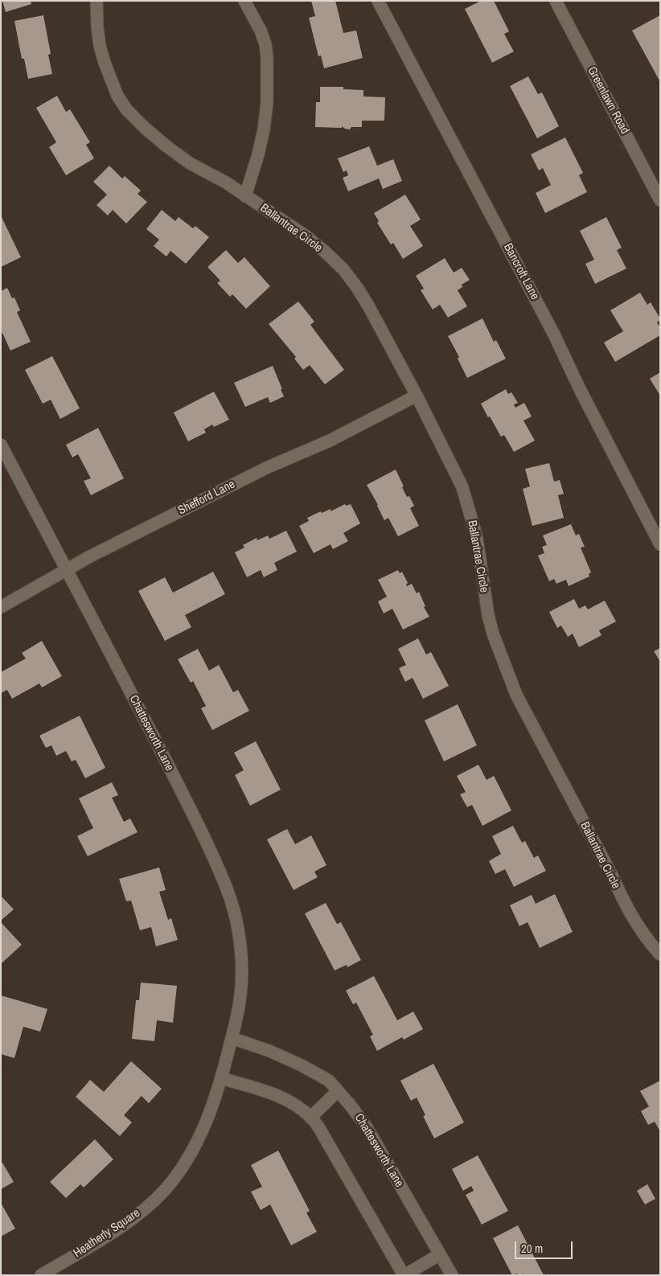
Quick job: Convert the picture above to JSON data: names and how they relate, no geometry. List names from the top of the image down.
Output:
{
  "streets": {
    "street": [
      "Greenlawn Road",
      "Ballantrae Circle",
      "Bancroft Lane",
      "Shefford Lane",
      "Chattesworth Lane",
      "Heatherly Square"
    ]
  },
  "crossings": [
    ["Ballantrae Circle", "Shefford Lane"],
    ["Shefford Lane", "Chattesworth Lane"],
    ["Chattesworth Lane", "Heatherly Square"]
  ],
  "scale_bar": "20 m"
}
